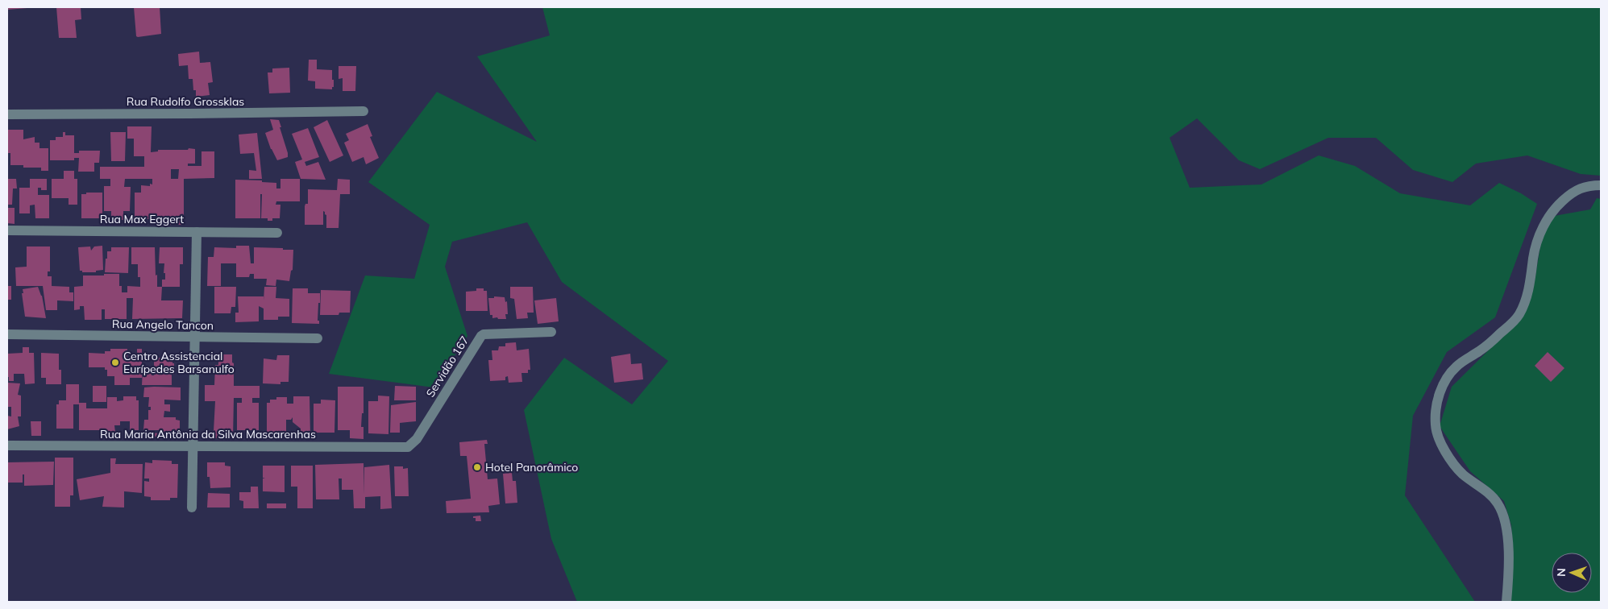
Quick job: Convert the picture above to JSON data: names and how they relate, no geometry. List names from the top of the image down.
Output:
{
  "streets": {
    "street": [
      "Rua Rudolfo Grossklas",
      "Rua Max Eggert",
      "Rua Angelo Tancon",
      "Servidão 167",
      "Rua Maria Antônia da Silva Mascarenhas"
    ]
  },
  "crossings": [
    ["Servidão 167", "Rua Maria Antônia da Silva Mascarenhas"]
  ],
  "places": ["Centro Assistencial Eurípedes Barsanulfo", "Hotel Panorâmico"],
  "north": "left"
}
